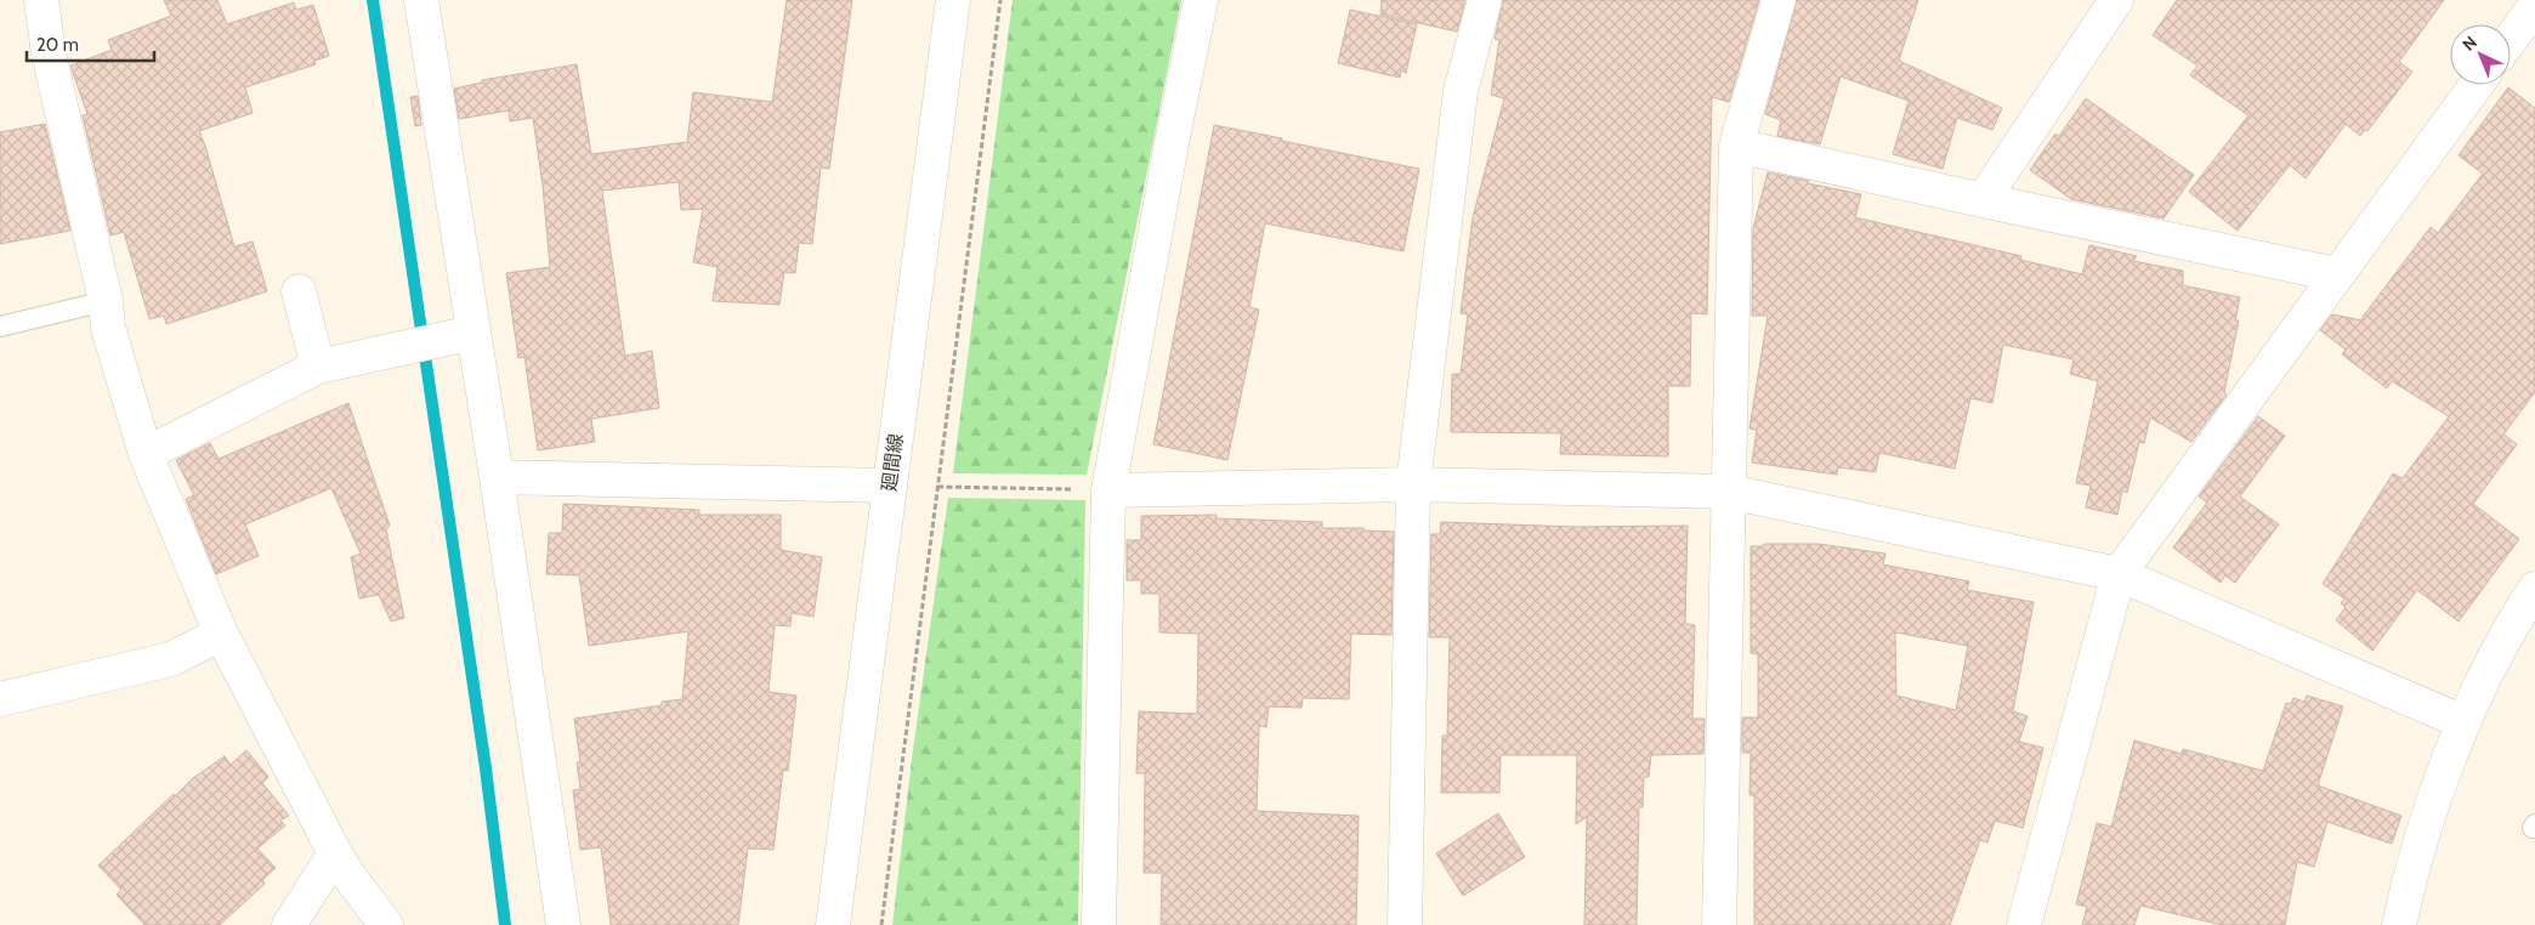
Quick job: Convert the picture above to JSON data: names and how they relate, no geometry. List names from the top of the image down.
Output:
{
  "streets": {
    "street": ["廻間線"]
  },
  "scale_bar": "20 m",
  "north": "top left"
}
